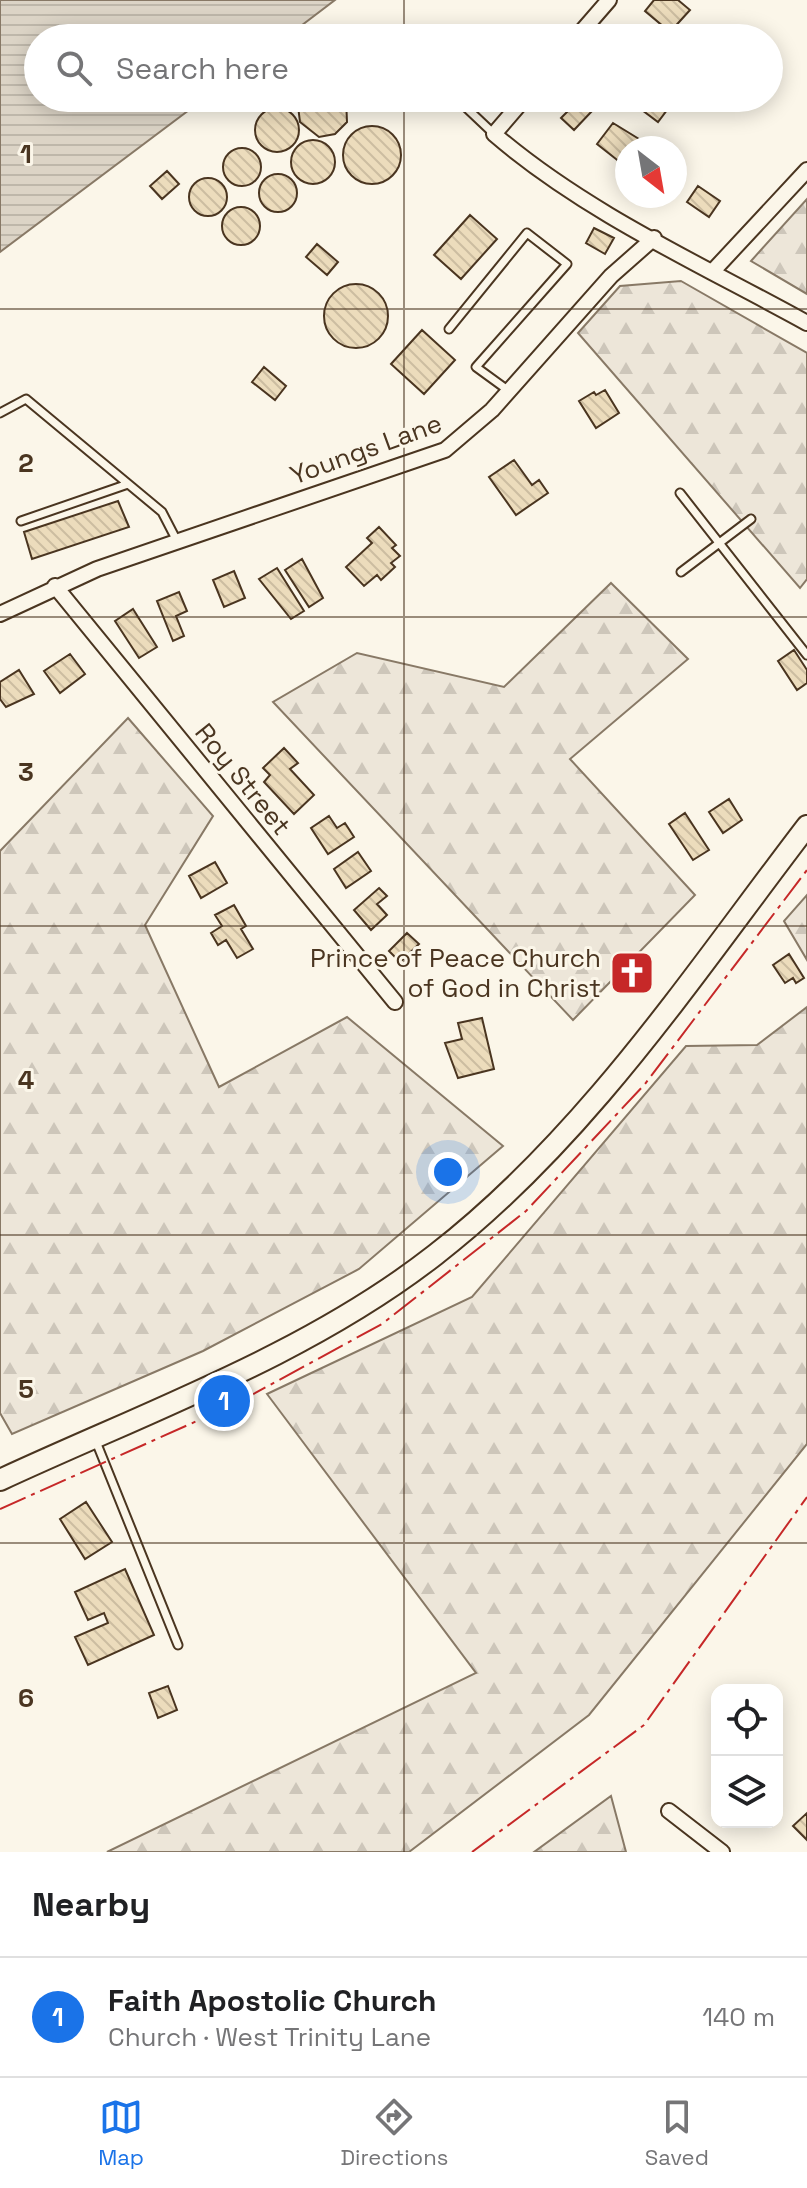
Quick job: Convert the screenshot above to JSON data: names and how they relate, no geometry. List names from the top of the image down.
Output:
{
  "streets": {
    "street": ["Youngs Lane", "Roy Street"]
  },
  "crossings": [
    ["Youngs Lane", "Roy Street"]
  ],
  "places": {
    "church": ["Prince of Peace Church of God in Christ"]
  },
  "north": "bottom right",
  "page": {
    "search": "Search here",
    "pins": "1",
    "heading": "Nearby",
    "list": [
      {
        "mark": "1",
        "name": "Faith Apostolic Church",
        "note": "Church · West Trinity Lane",
        "value": "140 m"
      }
    ],
    "nav": ["Map", "Directions", "Saved"]
  },
  "grid": {
    "rows": [
      "1",
      "2",
      "3",
      "4",
      "5",
      "6"
    ]
  }
}
